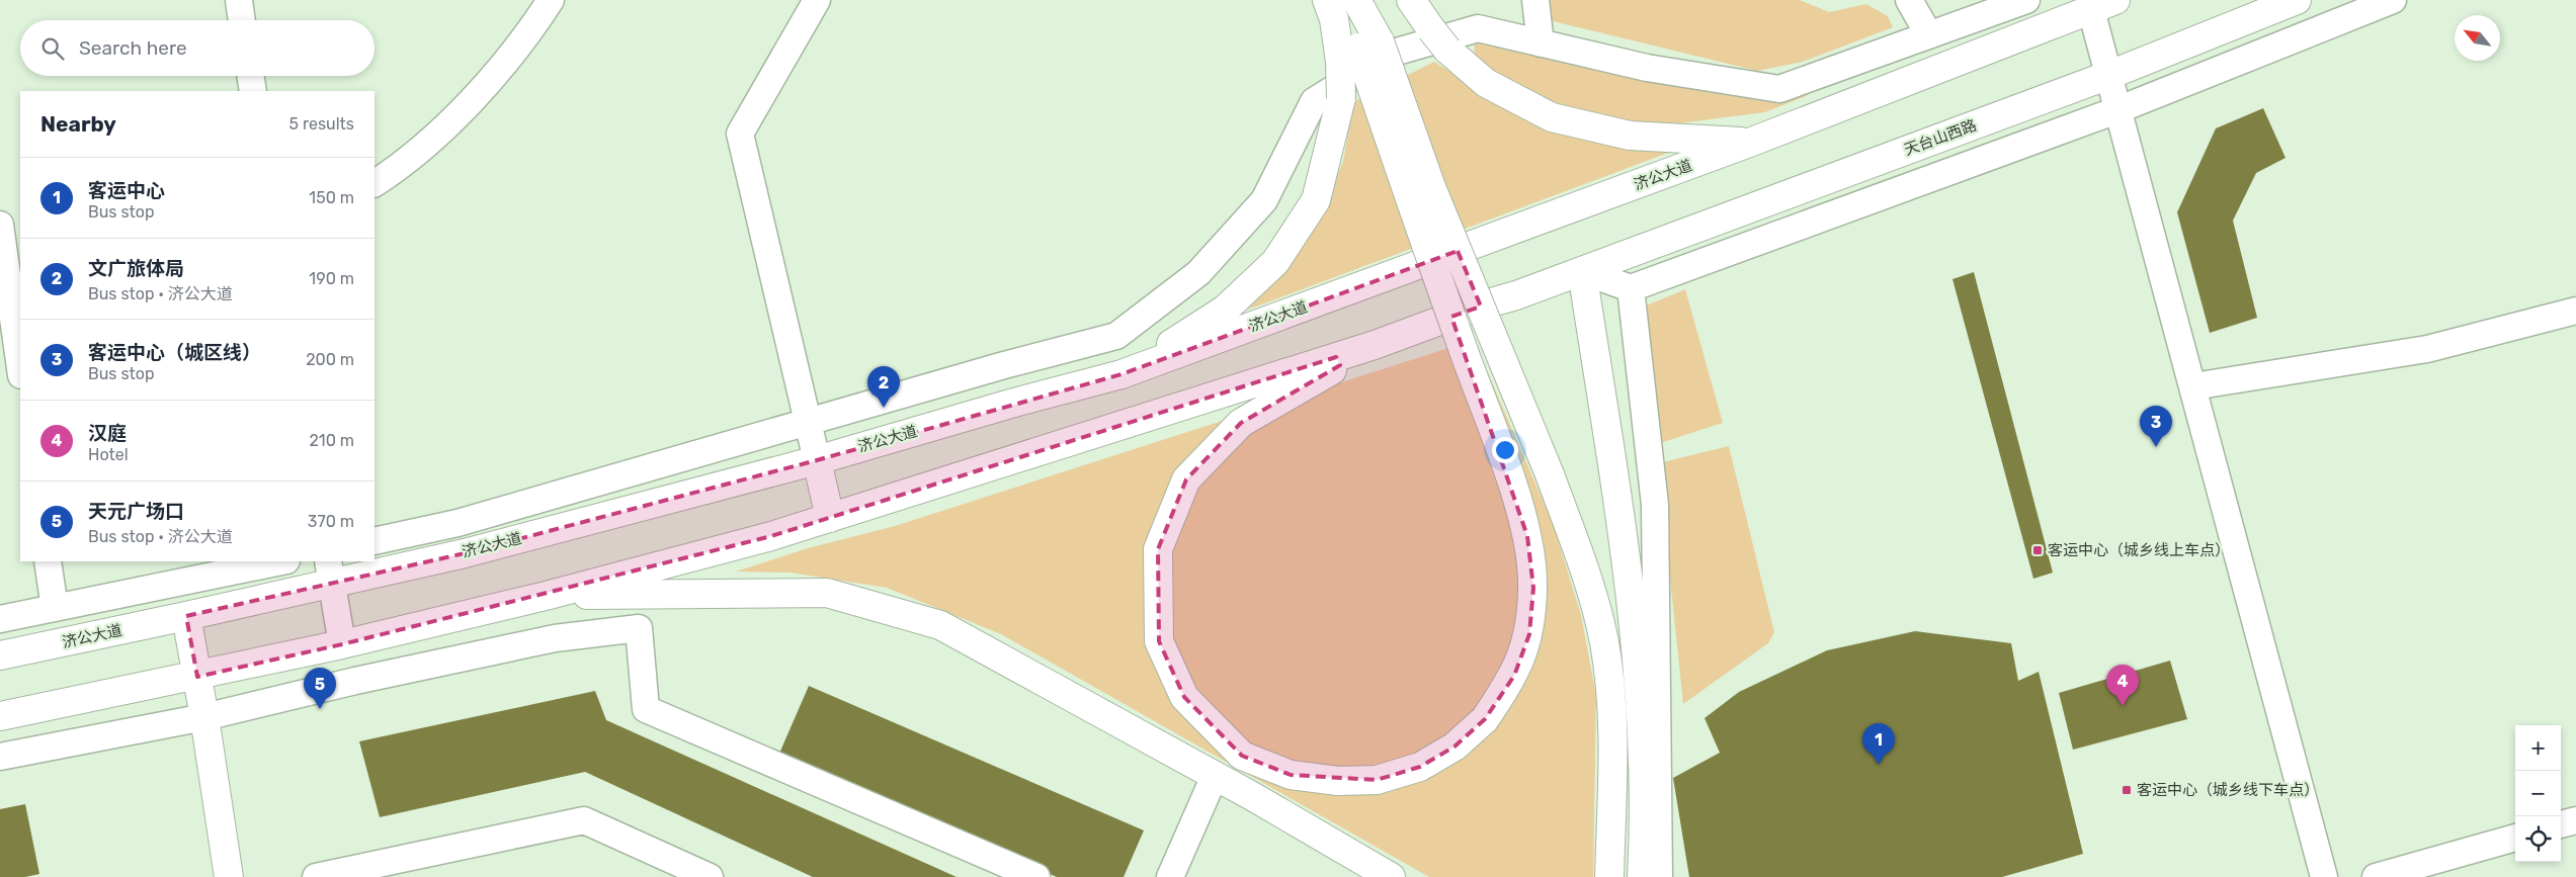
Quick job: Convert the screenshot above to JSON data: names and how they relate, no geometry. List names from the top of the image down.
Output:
{
  "streets": {
    "main road": ["天台山西路", "济公大道"]
  },
  "places": {
    "transit": ["客运中心（城乡线上车点）", "客运中心（城乡线下车点）"]
  },
  "north": "top left",
  "page": {
    "search": "Search here",
    "heading": ["Nearby", "5 results"],
    "list": [
      {
        "mark": "1",
        "name": "客运中心",
        "note": "Bus stop",
        "value": "150 m"
      },
      {
        "mark": "2",
        "name": "文广旅体局",
        "note": "Bus stop · 济公大道",
        "value": "190 m"
      },
      {
        "mark": "3",
        "name": "客运中心（城区线）",
        "note": "Bus stop",
        "value": "200 m"
      },
      {
        "mark": "4",
        "name": "汉庭",
        "note": "Hotel",
        "value": "210 m"
      },
      {
        "mark": "5",
        "name": "天元广场口",
        "note": "Bus stop · 济公大道",
        "value": "370 m"
      }
    ],
    "pins": [
      "2",
      "3",
      "4",
      "5",
      "1"
    ],
    "map_buttons": ["+", "−"]
  }
}
